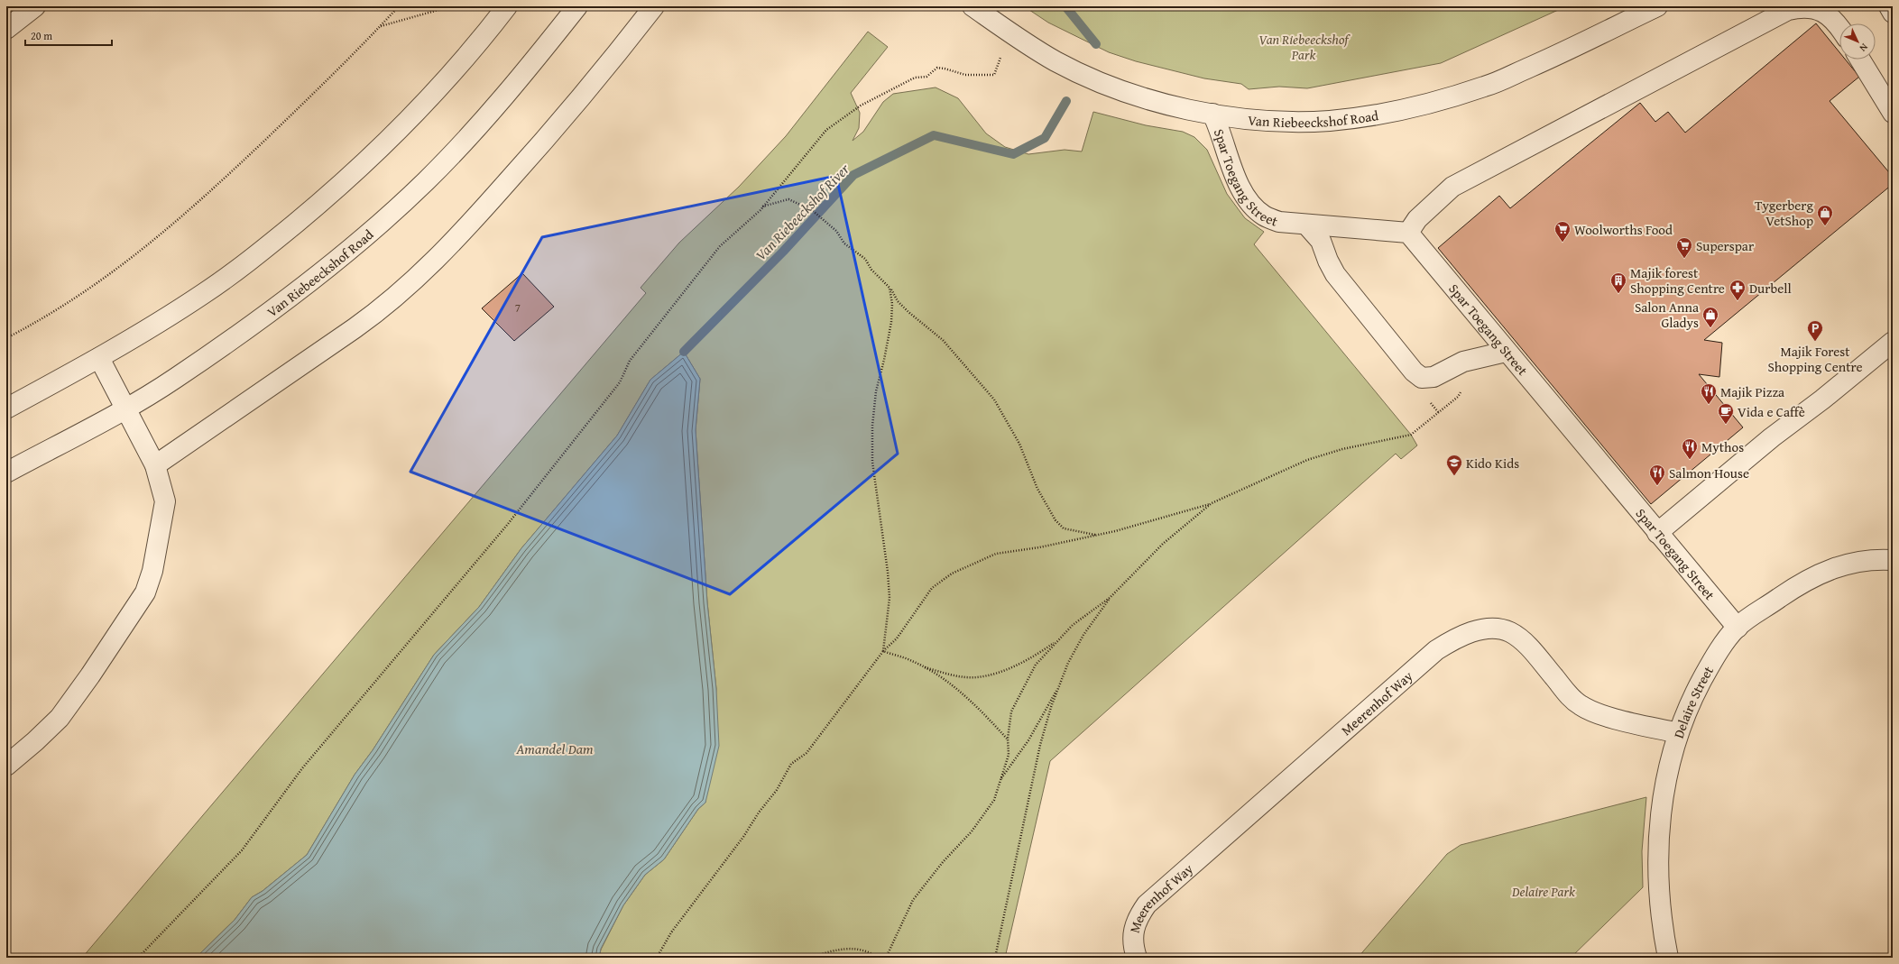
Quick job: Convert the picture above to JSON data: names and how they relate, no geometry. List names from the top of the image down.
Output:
{
  "streets": {
    "street": [
      "Van Riebeeckshof Road",
      "Spar Toegang Street",
      "Meerenhof Way",
      "Delaire Street"
    ]
  },
  "crossings": [
    ["Van Riebeeckshof Road", "Spar Toegang Street"],
    ["Spar Toegang Street", "Delaire Street"],
    ["Meerenhof Way", "Delaire Street"]
  ],
  "water": ["Van Riebeeckshof River", "Amandel Dam"],
  "parks": ["Van Riebeeckshof Park", "Delaire Park"],
  "places": {
    "shop": ["Tygerberg VetShop", "Salon Anna Gladys"],
    "supermarket": ["Woolworths Food", "Superspar"],
    "building": ["Majik forest Shopping Centre"],
    "pharmacy": ["Durbell"],
    "parking": ["Majik Forest Shopping Centre"],
    "restaurant": ["Majik Pizza", "Mythos", "Salmon House"],
    "cafe": ["Vida e Caffè"],
    "school or university": ["Kido Kids"]
  },
  "house_numbers": ["7"],
  "scale_bar": "20 m",
  "north": "bottom right"
}
